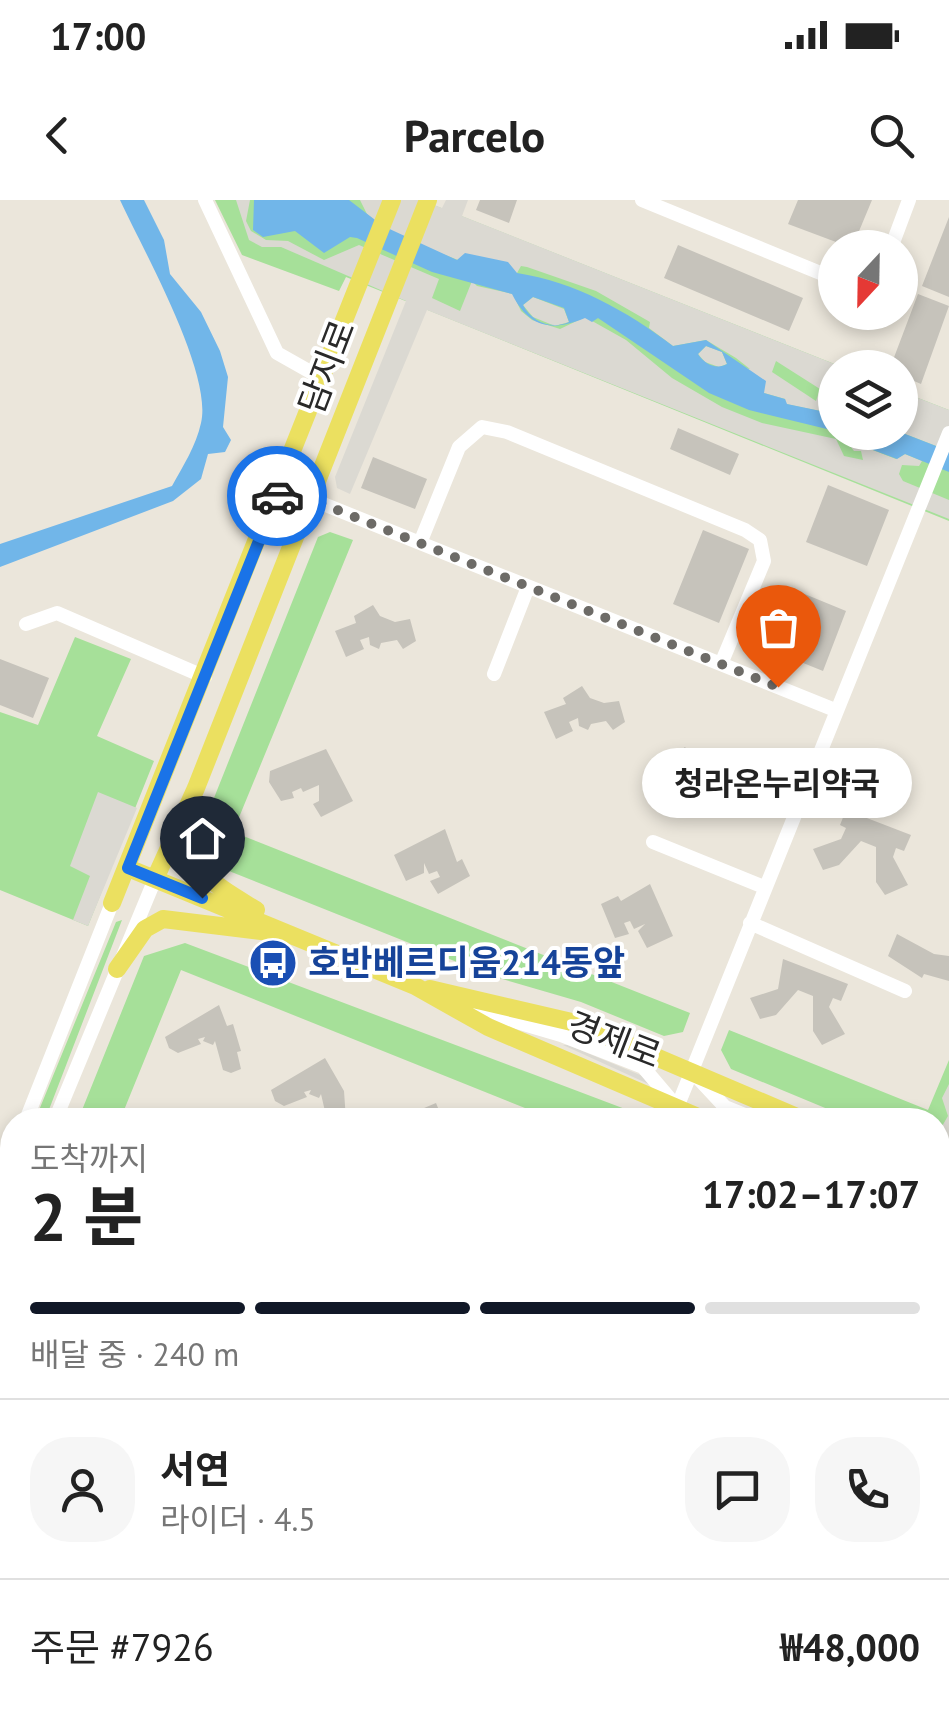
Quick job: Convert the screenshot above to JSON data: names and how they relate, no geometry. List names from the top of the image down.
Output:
{
  "streets": {
    "main road": ["담지로", "경제로"]
  },
  "crossings": [
    ["담지로", "경제로"]
  ],
  "places": {
    "other": ["청라온누리약국"],
    "bus stop": ["호반베르디움214동앞"]
  },
  "north": "bottom",
  "page": {
    "status": "17:00",
    "header": "Parcelo",
    "bubble": "청라온누리약국",
    "heading": ["2 분", "도착까지", "17:02–17:07"],
    "panel": [
      "서연",
      "라이더 · 4.5",
      "주문 #7926",
      "₩48,000"
    ],
    "bar": "배달 중 · 240 m"
  }
}
